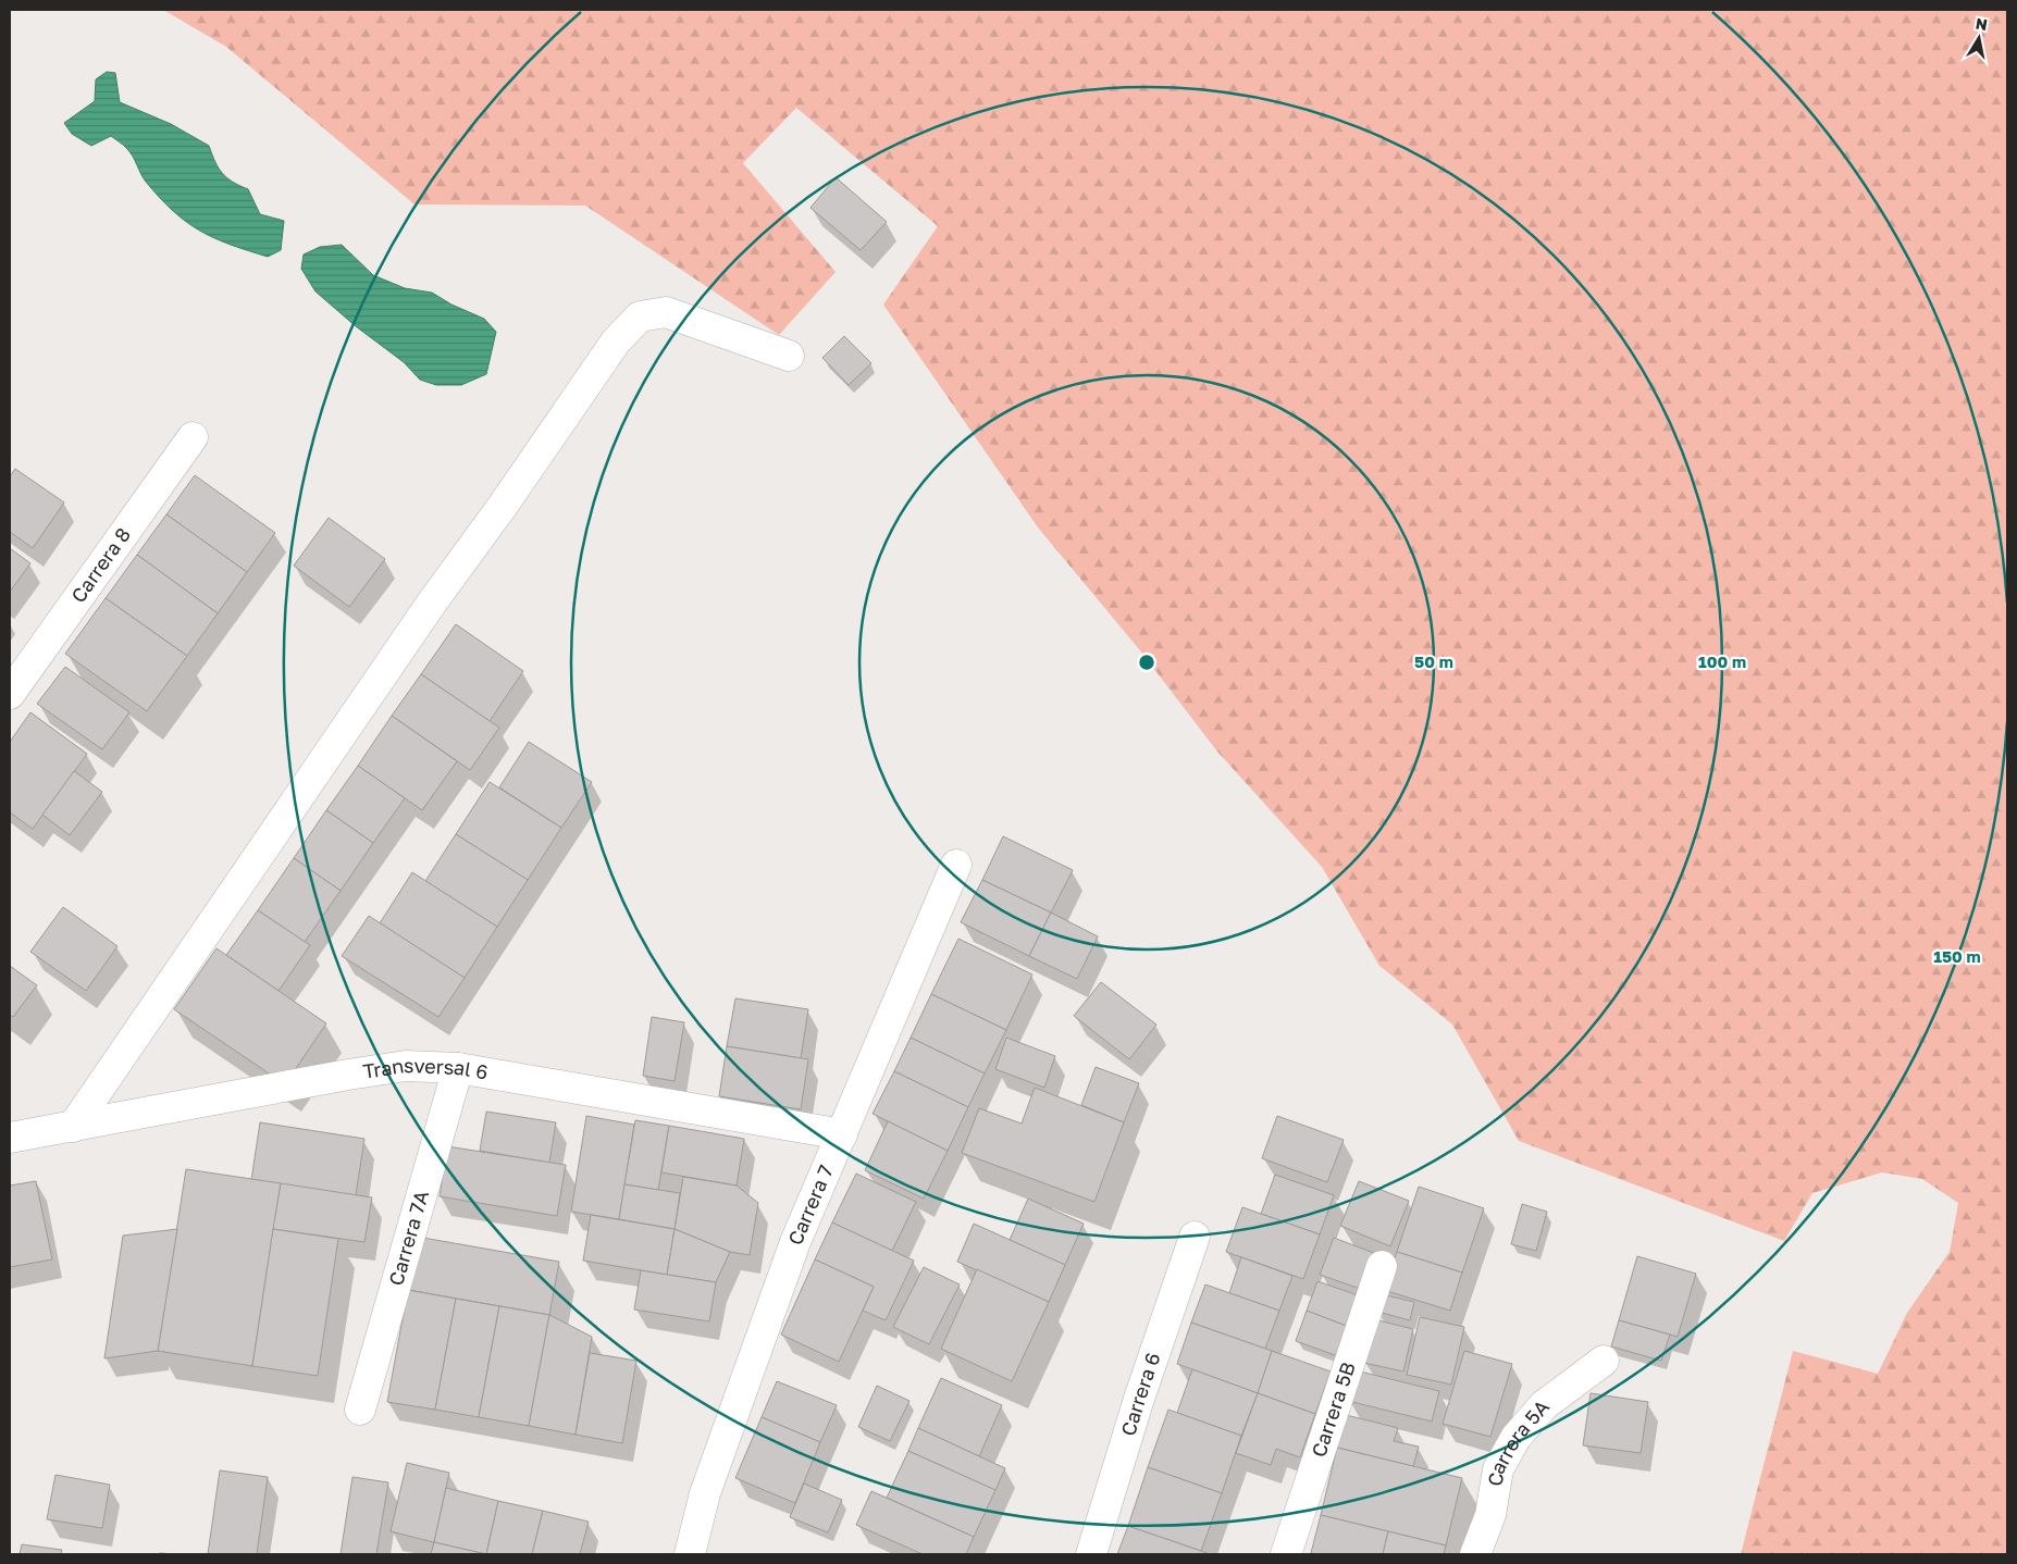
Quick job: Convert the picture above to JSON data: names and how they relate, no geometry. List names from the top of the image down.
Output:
{
  "streets": {
    "street": [
      "Carrera 8",
      "Transversal 6",
      "Carrera 7",
      "Carrera 7A",
      "Carrera 6",
      "Carrera 5B",
      "Carrera 5A"
    ]
  },
  "crossings": [
    ["Transversal 6", "Carrera 7"],
    ["Transversal 6", "Carrera 7A"]
  ],
  "north": "top",
  "rings": ["50 m", "100 m", "150 m"]
}
